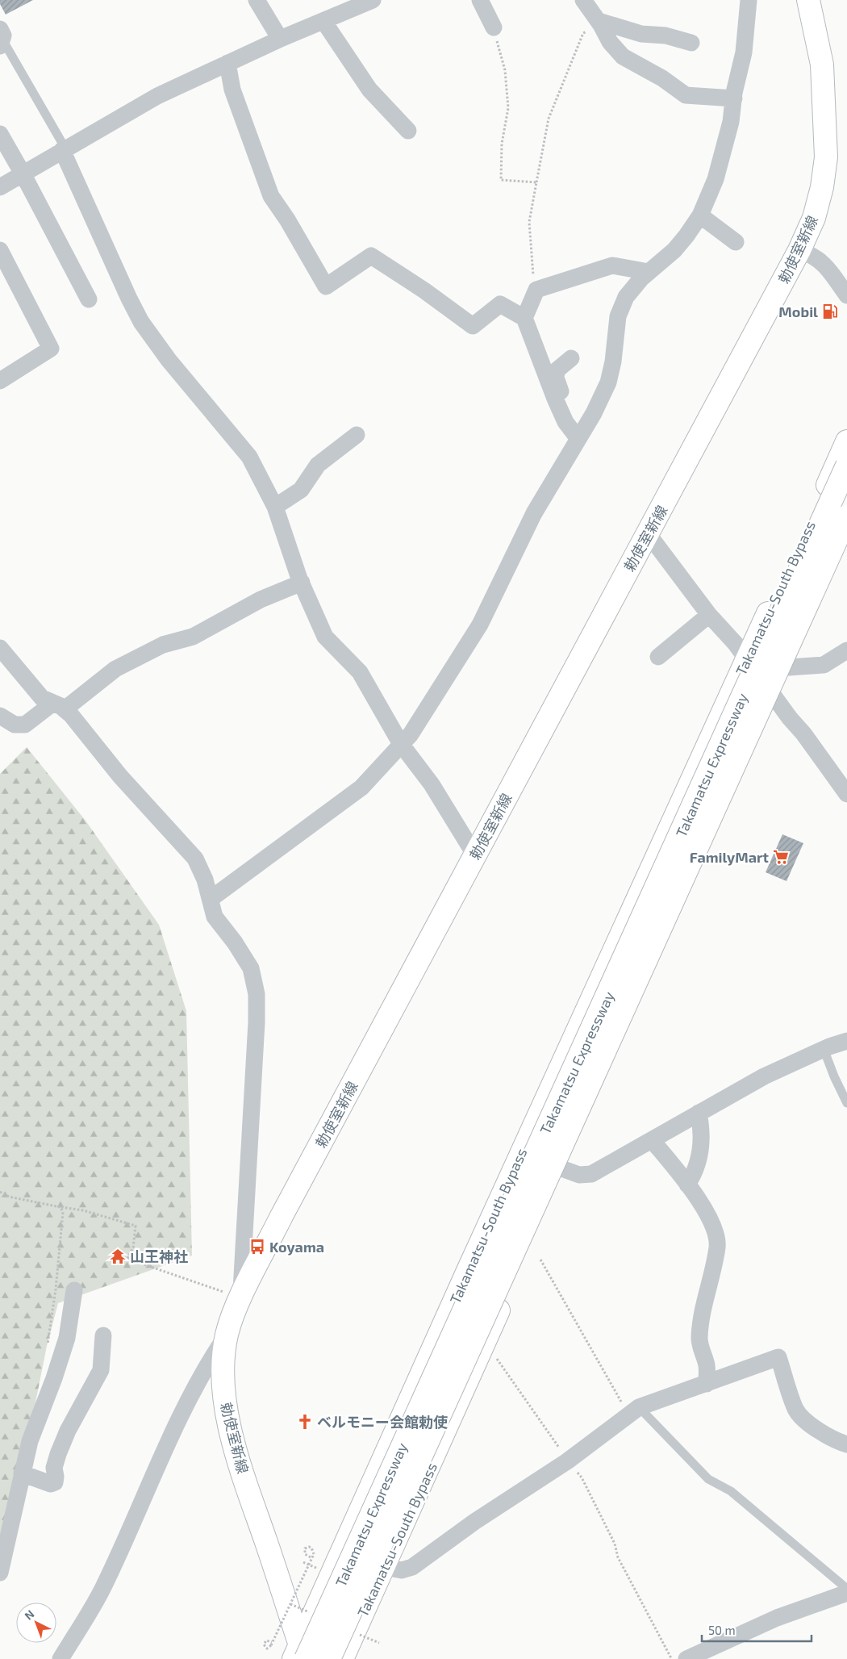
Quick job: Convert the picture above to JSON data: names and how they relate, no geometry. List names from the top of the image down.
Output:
{
  "streets": {
    "main road": ["勅使室新線", "Takamatsu-South Bypass", "Takamatsu Expressway"]
  },
  "crossings": [
    ["勅使室新線", "Takamatsu-South Bypass"],
    ["勅使室新線", "Takamatsu Expressway"],
    ["Takamatsu-South Bypass", "Takamatsu Expressway"]
  ],
  "places": {
    "fuel station": ["Mobil"],
    "supermarket": ["FamilyMart"],
    "bus stop": ["Koyama"],
    "temple": ["山王神社"],
    "church": ["ベルモニー会館勅使"]
  },
  "scale_bar": "50 m",
  "north": "top left"
}
